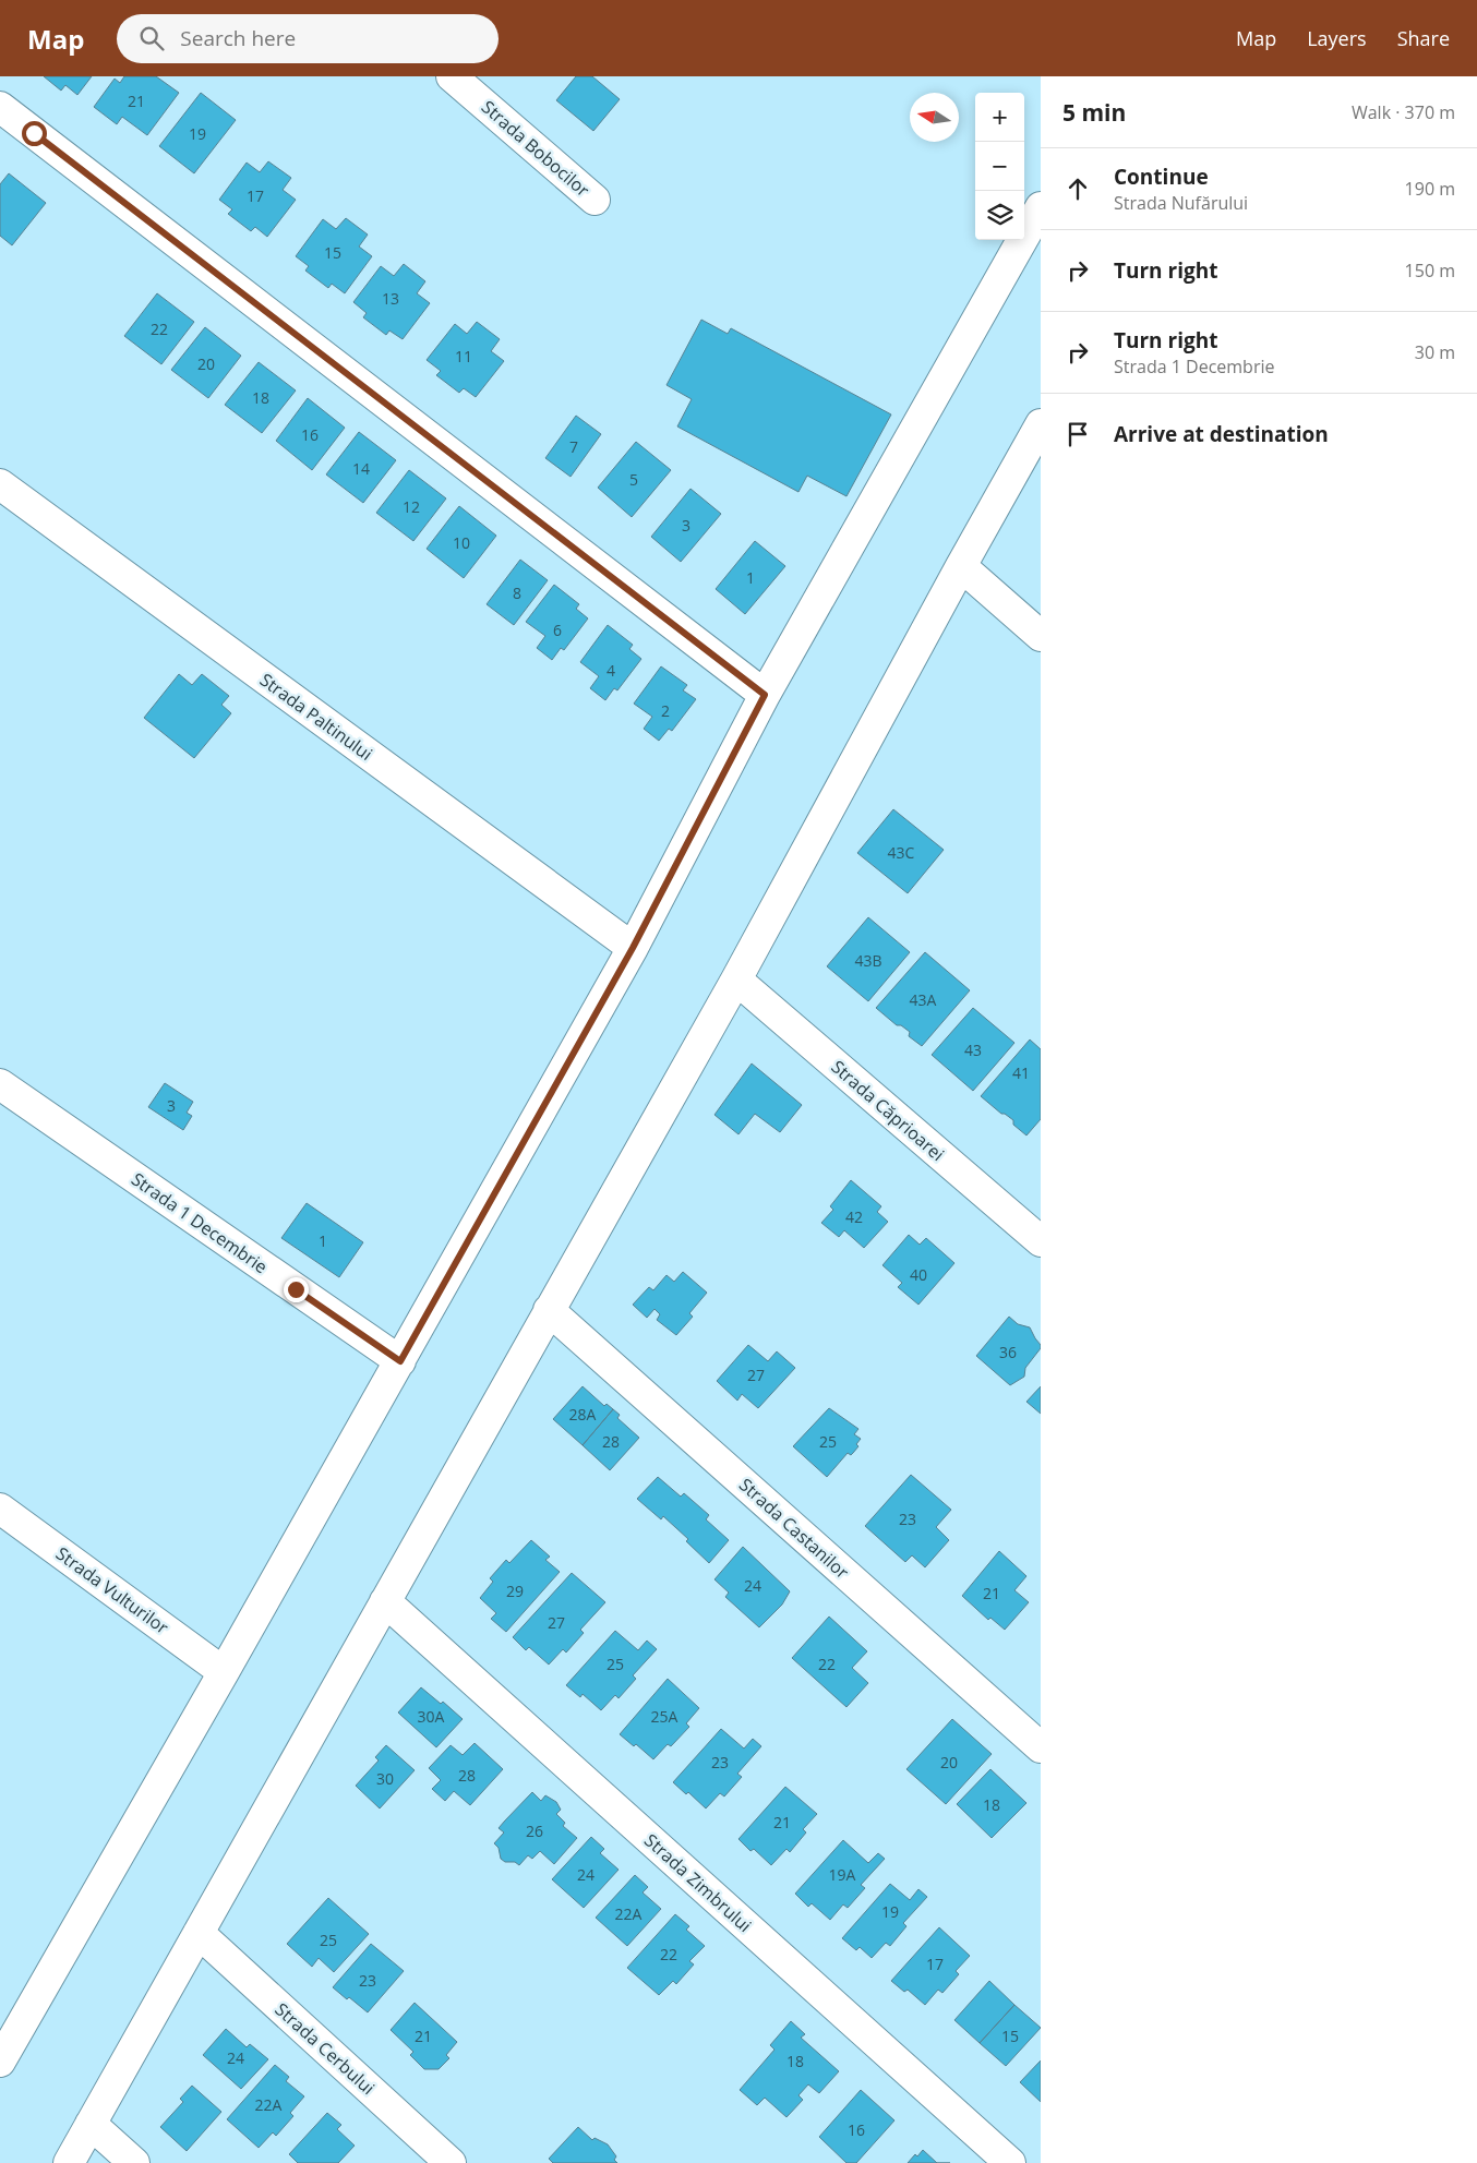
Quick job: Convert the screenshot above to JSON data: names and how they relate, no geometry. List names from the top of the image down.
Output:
{
  "streets": {
    "street": [
      "Strada Bobocilor",
      "Strada Paltinului",
      "Strada Căprioarei",
      "Strada 1 Decembrie",
      "Strada Castanilor",
      "Strada Vulturilor",
      "Strada Zimbrului",
      "Strada Cerbului"
    ]
  },
  "house_numbers": [
    "21",
    "19",
    "17",
    "15",
    "13",
    "22",
    "11",
    "20",
    "18",
    "16",
    "7",
    "14",
    "5",
    "12",
    "3",
    "10",
    "1",
    "8",
    "6",
    "4",
    "2",
    "43C",
    "43B",
    "43A",
    "43",
    "41",
    "3",
    "42",
    "1",
    "40",
    "36",
    "27",
    "28A",
    "28",
    "25",
    "23",
    "24",
    "29",
    "21",
    "27",
    "25",
    "22",
    "30A",
    "25A",
    "23",
    "20",
    "28",
    "30",
    "18",
    "21",
    "26",
    "24",
    "19A",
    "19",
    "22A",
    "25",
    "22",
    "17",
    "23",
    "21",
    "15",
    "24",
    "18",
    "22A",
    "16"
  ],
  "north": "left",
  "page": {
    "header": "Map",
    "search": "Search here",
    "nav": ["Map", "Layers", "Share"],
    "heading": ["5 min", "Walk · 370 m"],
    "map_buttons": ["+", "−"],
    "list": [
      ["Continue", "Strada Nufărului", "190 m"],
      ["Turn right", "150 m"],
      ["Turn right", "Strada 1 Decembrie", "30 m"],
      "Arrive at destination"
    ]
  }
}
